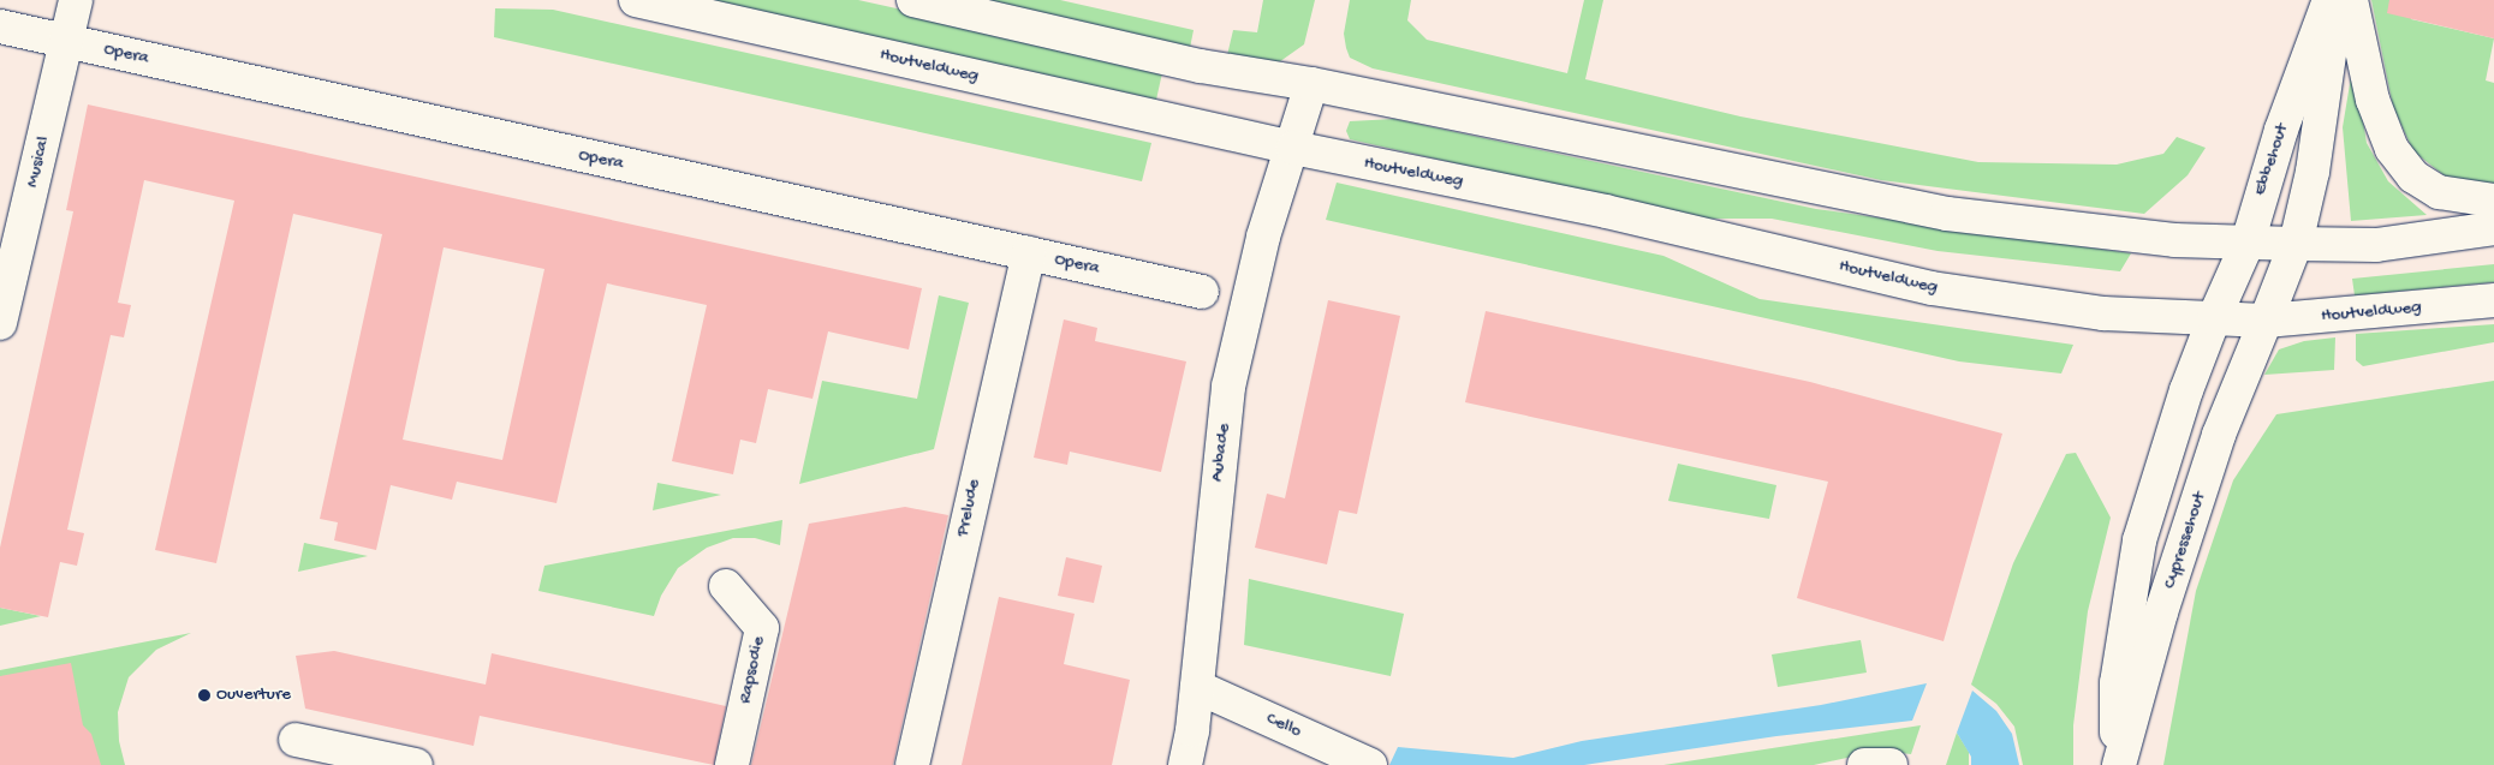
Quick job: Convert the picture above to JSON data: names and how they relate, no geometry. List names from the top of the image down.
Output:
{
  "streets": {
    "street": [
      "Opera",
      "Houtveldweg",
      "Ebbehout",
      "Musical",
      "Aubade",
      "Prelude",
      "Cypressehout",
      "Rapsodie",
      "Cello"
    ]
  },
  "crossings": [
    ["Opera", "Musical"],
    ["Opera", "Prelude"],
    ["Houtveldweg", "Ebbehout"],
    ["Houtveldweg", "Aubade"],
    ["Houtveldweg", "Cypressehout"],
    ["Ebbehout", "Cypressehout"],
    ["Aubade", "Cello"]
  ],
  "places": ["Ouverture"]
}
